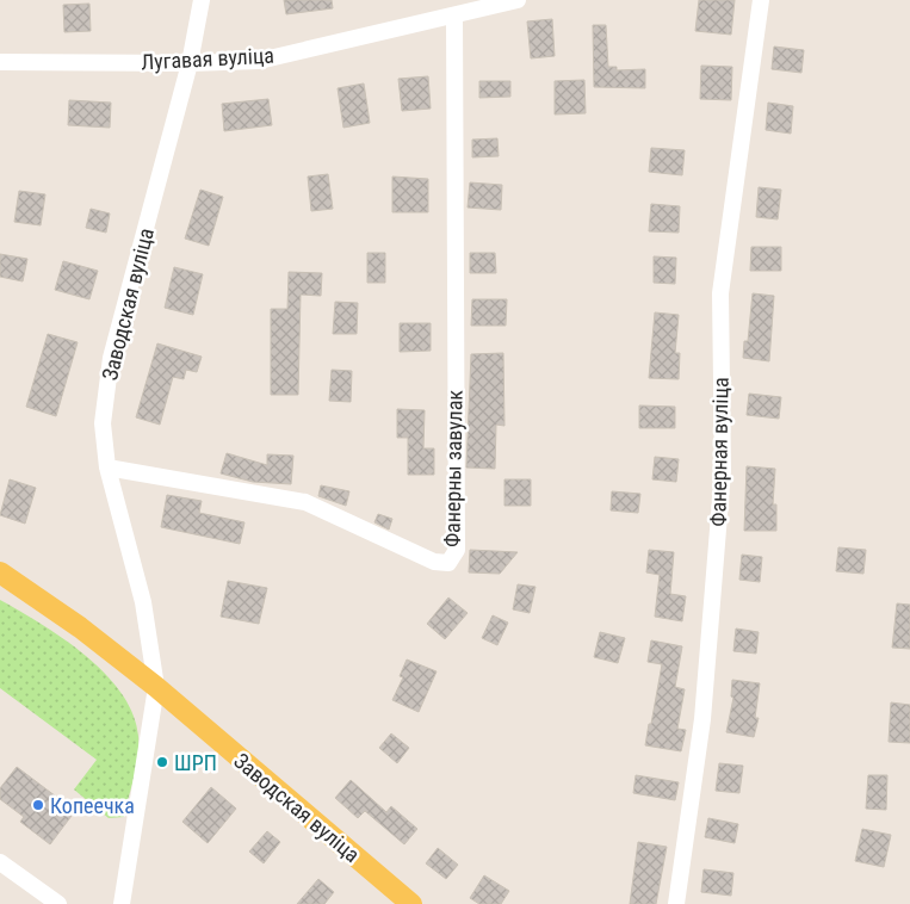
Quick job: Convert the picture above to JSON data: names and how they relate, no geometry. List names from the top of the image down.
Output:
{
  "streets": {
    "main road": ["Заводская вуліца"],
    "street": ["Лугавая вуліца", "Фанерная вуліца", "Фанерны завулак"]
  },
  "crossings": [
    ["Лугавая вуліца", "Заводская вуліца"],
    ["Лугавая вуліца", "Фанерны завулак"],
    ["Заводская вуліца", "Фанерны завулак"]
  ],
  "places": ["ШРП", "Копеечка"]
}
